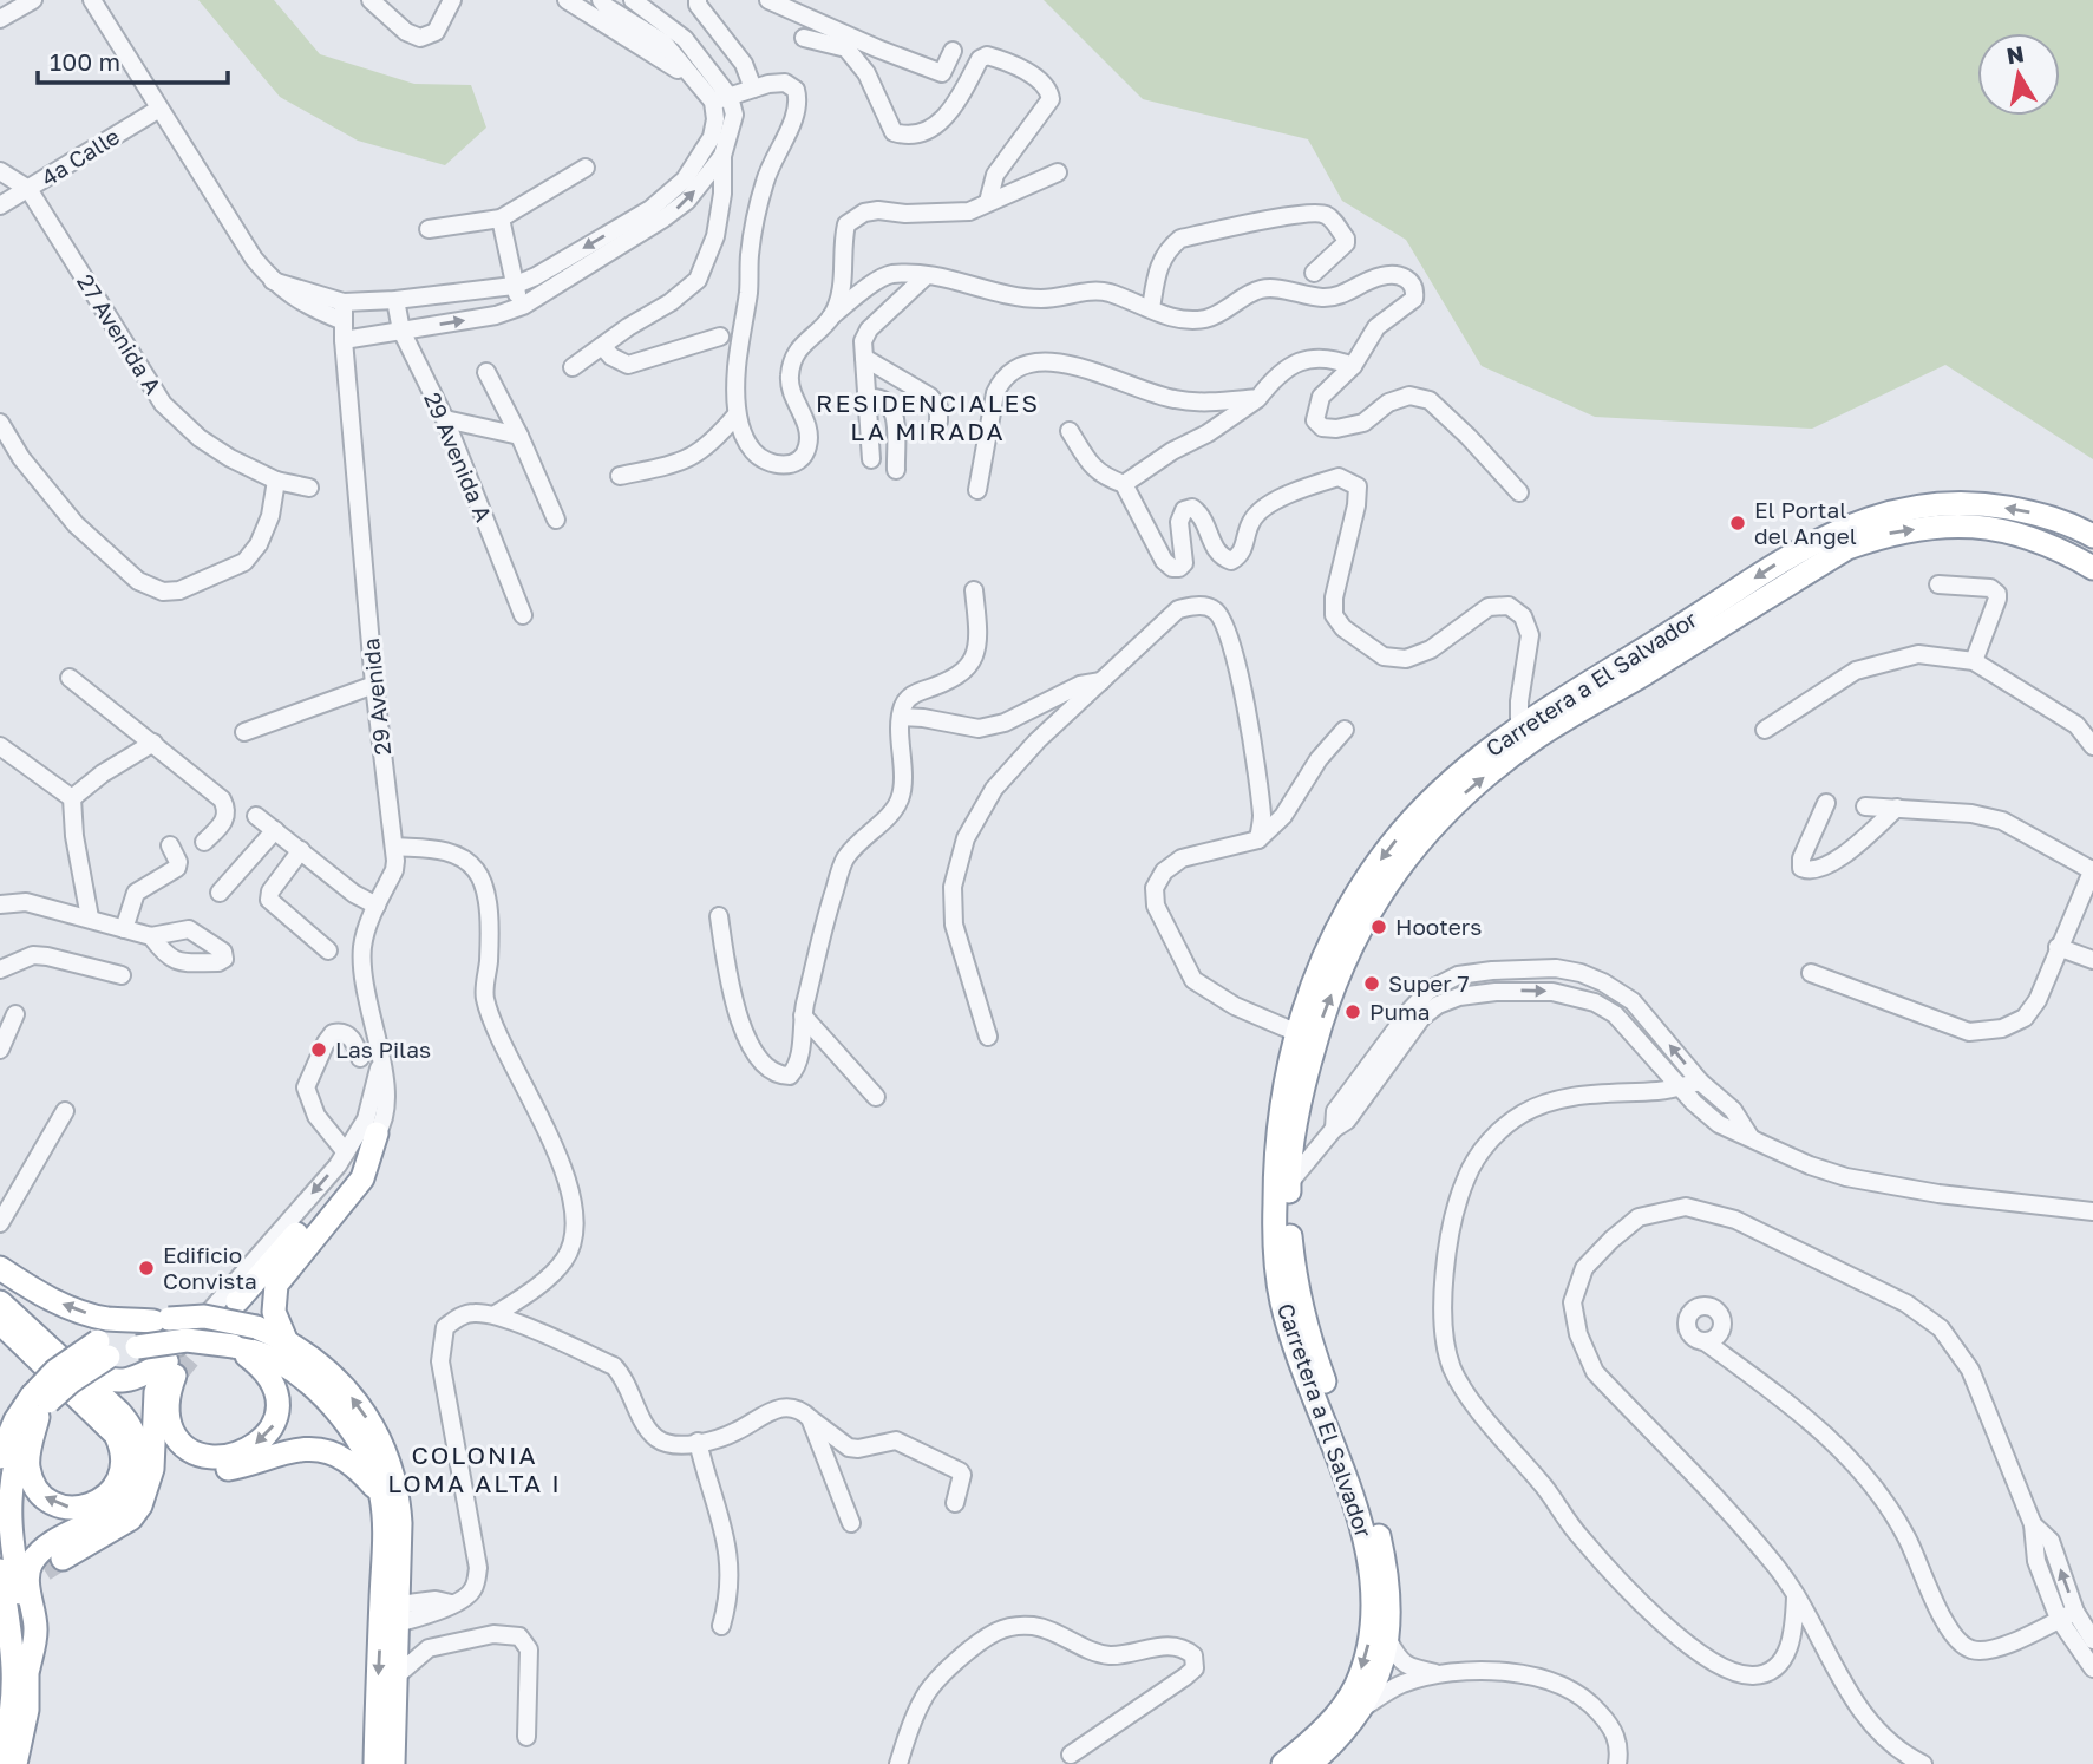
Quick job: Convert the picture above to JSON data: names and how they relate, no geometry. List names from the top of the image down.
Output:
{
  "streets": {
    "highway": ["Carretera a El Salvador"],
    "street": [
      "4a Calle",
      "27 Avenida A",
      "29 Avenida A",
      "29 Avenida"
    ]
  },
  "crossings": [
    ["4a Calle", "27 Avenida A"]
  ],
  "districts": ["RESIDENCIALES LA MIRADA", "COLONIA LOMA ALTA I"],
  "places": [
    "El Portal del Angel",
    "Hooters",
    "Super 7",
    "Puma",
    "Las Pilas",
    "Edificio Convista"
  ],
  "scale_bar": "100 m",
  "north": "top"
}
